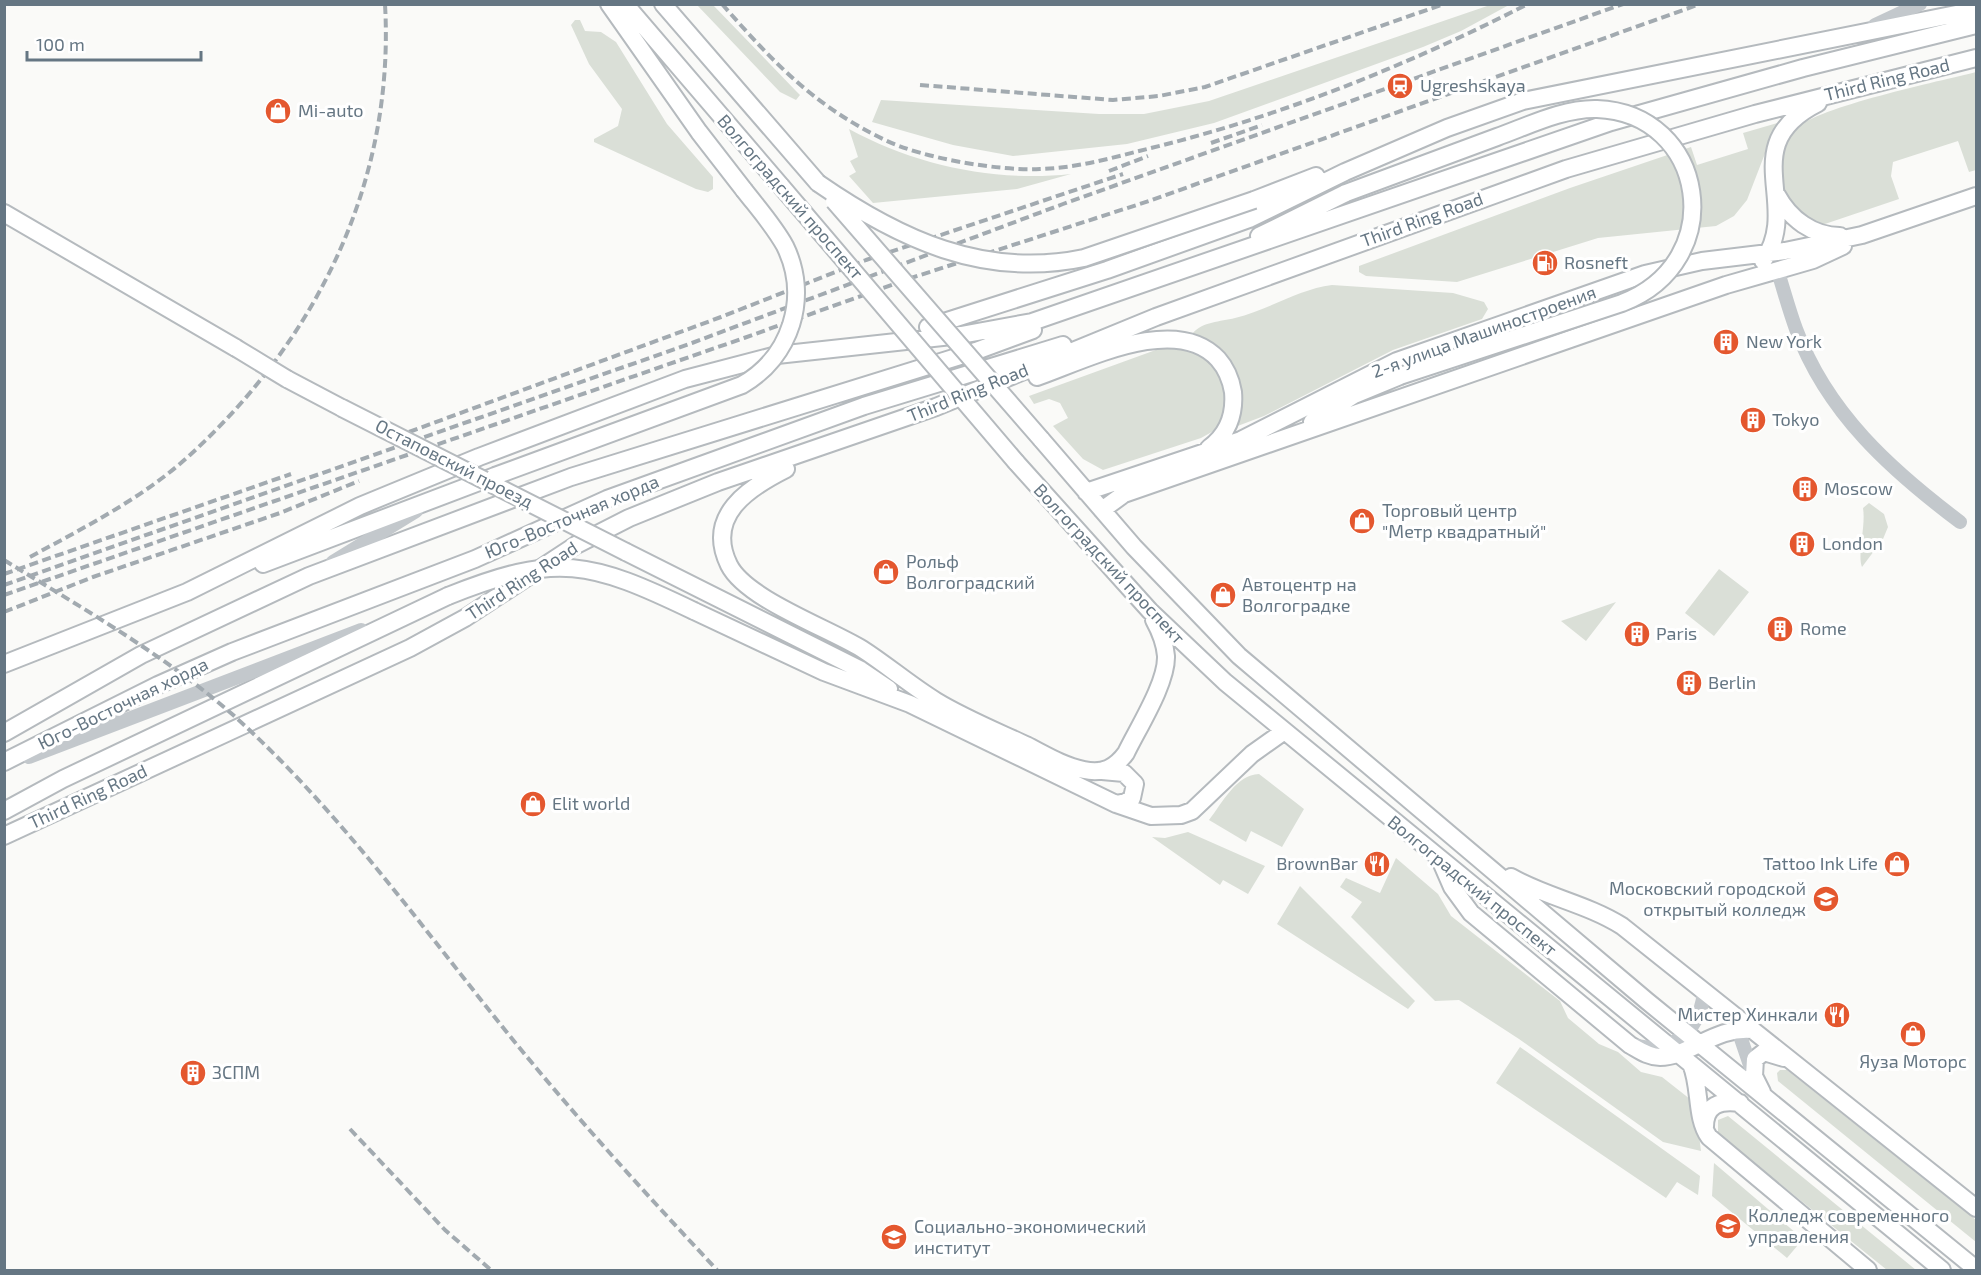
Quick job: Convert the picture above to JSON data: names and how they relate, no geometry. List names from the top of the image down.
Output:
{
  "streets": {
    "main road": [
      "Third Ring Road",
      "Волгоградский проспект",
      "2-я улица Машиностроения",
      "Остаповский проезд",
      "Юго-Восточная хорда"
    ]
  },
  "crossings": [
    ["Third Ring Road", "Юго-Восточная хорда"],
    ["Волгоградский проспект", "2-я улица Машиностроения"]
  ],
  "places": {
    "station": ["Ugreshskaya"],
    "shop": [
      "Mi-auto",
      "Торговый центр \"Метр квадратный\"",
      "Рольф Волгоградский",
      "Автоцентр на Волгоградке",
      "Elit world",
      "Tattoo Ink Life",
      "Яуза Моторс"
    ],
    "fuel station": ["Rosneft"],
    "building": [
      "New York",
      "Tokyo",
      "Moscow",
      "London",
      "Rome",
      "Paris",
      "Berlin",
      "ЗСПМ"
    ],
    "restaurant": ["BrownBar", "Мистер Хинкали"],
    "school or university": ["Московский городской открытый колледж", "Колледж современного управления", "Социально-экономический институт"]
  },
  "scale_bar": "100 m"
}
